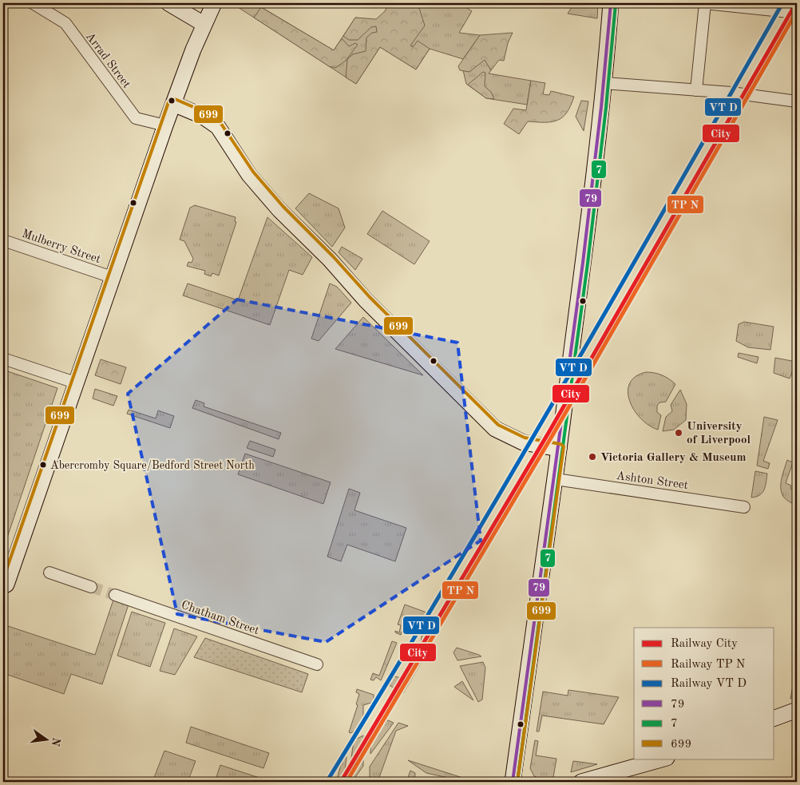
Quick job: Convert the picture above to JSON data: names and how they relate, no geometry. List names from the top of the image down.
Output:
{
  "streets": {
    "street": [
      "Arrad Street",
      "Mulberry Street",
      "Ashton Street",
      "Chatham Street"
    ]
  },
  "places": ["University of Liverpool", "Victoria Gallery & Museum", "Abercromby Square/Bedford Street North"],
  "lines": [
    "rail line City",
    "transit line 79",
    "transit line 7",
    "transit line 699"
  ],
  "legend": [
    "Railway City",
    "Railway TP N",
    "Railway VT D",
    "79",
    "7",
    "699"
  ],
  "north": "right"
}
